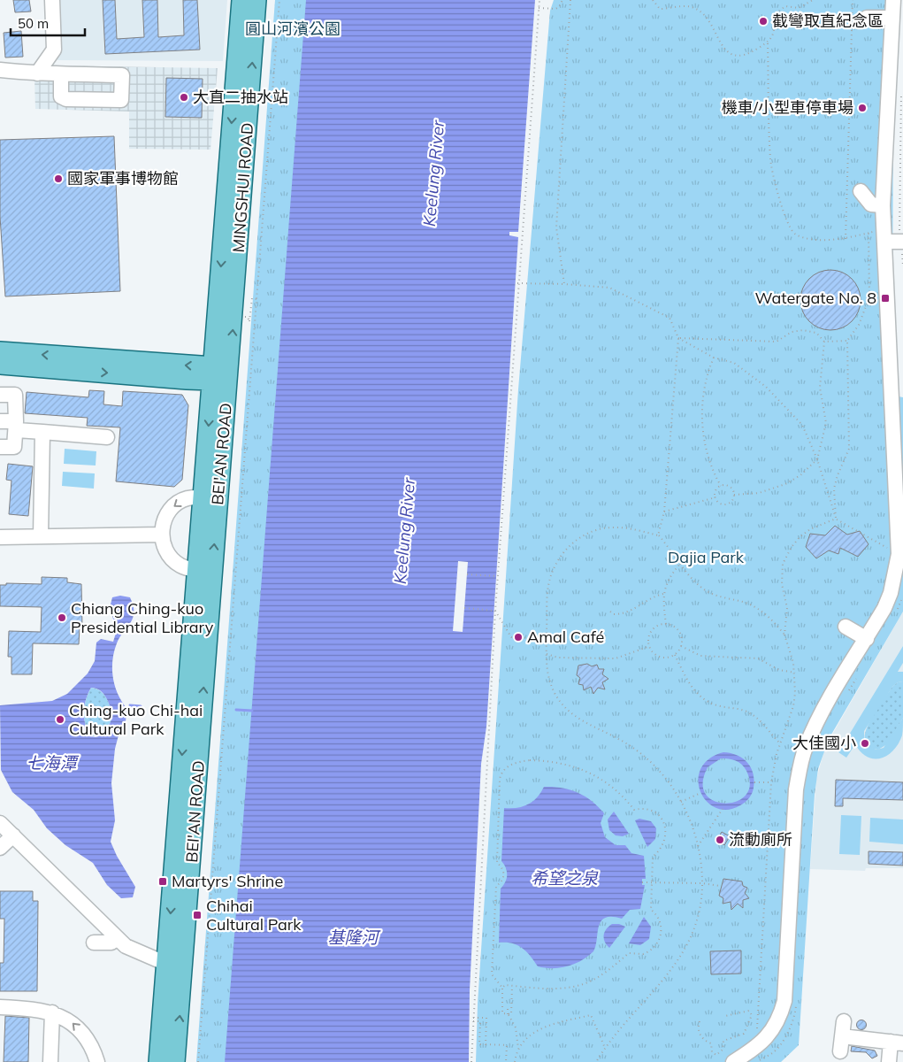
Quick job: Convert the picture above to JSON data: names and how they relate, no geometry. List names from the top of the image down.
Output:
{
  "streets": {
    "main road": ["MINGSHUI ROAD", "BEI'AN ROAD"]
  },
  "crossings": [
    ["MINGSHUI ROAD", "BEI'AN ROAD"]
  ],
  "water": [
    "Keelung River",
    "七海潭",
    "希望之泉",
    "基隆河"
  ],
  "parks": ["圓山河濱公園", "Dajia Park"],
  "places": {
    "other": [
      "截彎取直紀念區",
      "大直二抽水站",
      "機車/小型車停車場",
      "國家軍事博物館",
      "Chiang Ching-kuo Presidential Library",
      "Amal Café",
      "Ching-kuo Chi-hai Cultural Park",
      "大佳國小",
      "流動廁所"
    ],
    "transit": ["Watergate No. 8", "Martyrs' Shrine", "Chihai Cultural Park"]
  },
  "scale_bar": "50 m"
}
